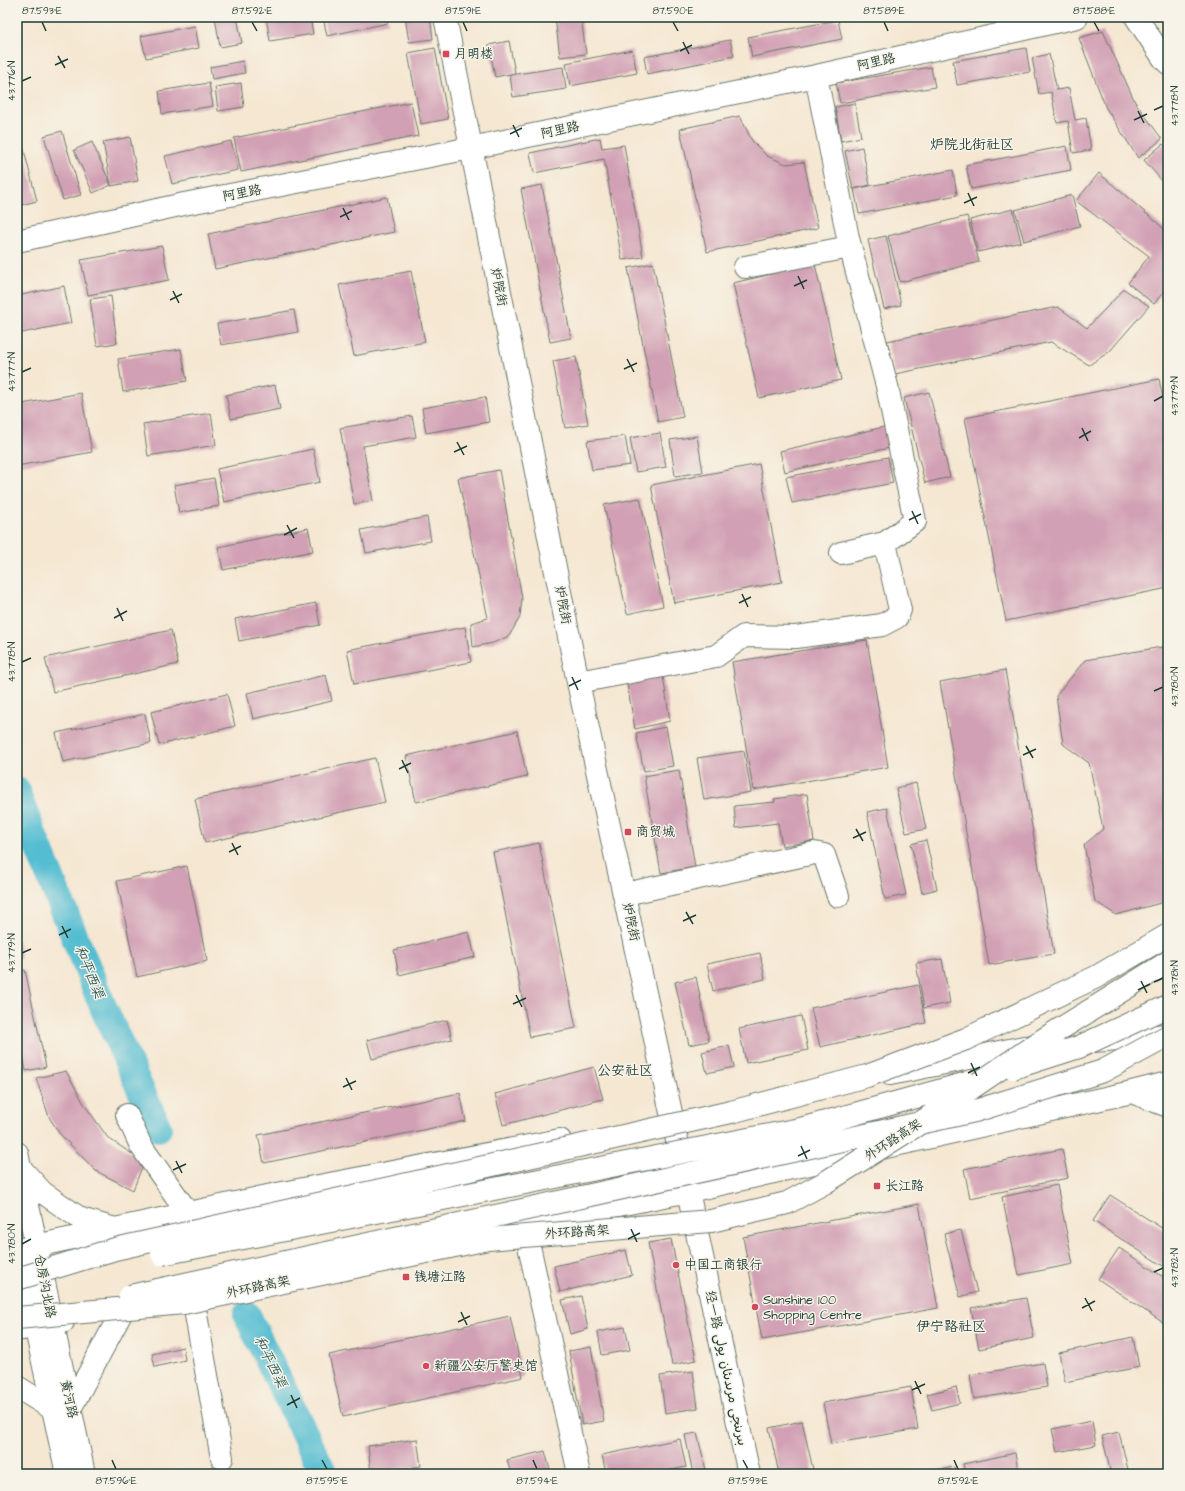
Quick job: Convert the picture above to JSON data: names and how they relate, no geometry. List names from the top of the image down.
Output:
{
  "streets": {
    "main road": [
      "阿里路",
      "炉院街",
      "外环路高架",
      "仓房沟北路",
      "经一路 بىرىنجى مرىدىئان يولى",
      "黄河路"
    ]
  },
  "crossings": [
    ["阿里路", "炉院街"],
    ["炉院街", "经一路 بىرىنجى مرىدىئان يولى"],
    ["外环路高架", "仓房沟北路"],
    ["外环路高架", "黄河路"],
    ["仓房沟北路", "黄河路"]
  ],
  "districts": ["炉院北街社区", "公安社区", "伊宁路社区"],
  "water": ["和平西渠"],
  "places": {
    "transit": [
      "月明楼",
      "商贸城",
      "长江路",
      "钱塘江路"
    ],
    "other": ["中国工商银行", "Sunshine 100 Shopping Centre", "新疆公安厅警史馆"]
  },
  "coordinates": [
    "87.593°E",
    "87.592°E",
    "87.591°E",
    "87.590°E",
    "87.589°E",
    "87.588°E",
    "43.776°N",
    "43.778°N",
    "43.777°N",
    "43.779°N",
    "43.780°N",
    "43.781°N",
    "43.782°N",
    "87.596°E",
    "87.595°E",
    "87.594°E"
  ]
}
